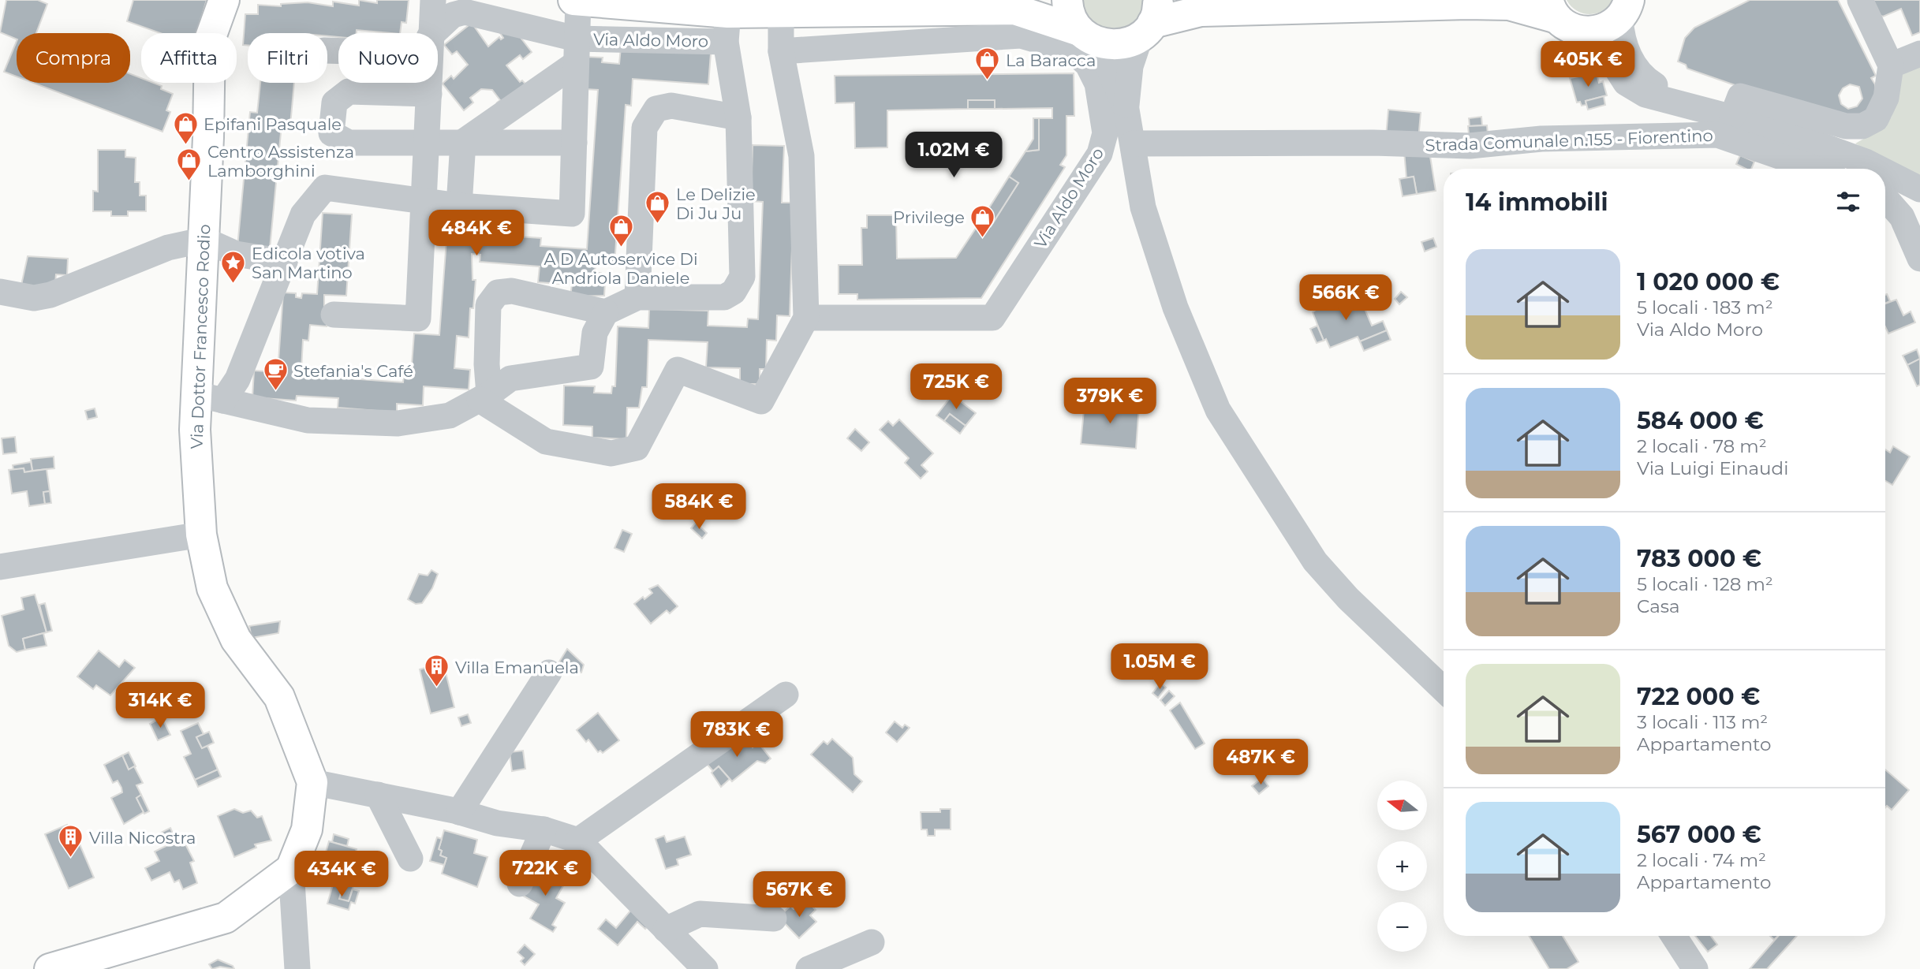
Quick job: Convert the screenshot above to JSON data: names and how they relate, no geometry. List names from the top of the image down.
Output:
{
  "streets": {
    "main road": ["Via Aldo Moro", "Via Dottor Francesco Rodio"],
    "street": ["Strada Comunale n.155 - Fiorentino"]
  },
  "places": {
    "shop": [
      "La Baracca",
      "Epifani Pasquale",
      "Centro Assistenza Lamborghini",
      "Le Delizie Di Ju Ju",
      "Privilege",
      "A D Autoservice Di Andriola Daniele"
    ],
    "place": ["Edicola votiva San Martino"],
    "cafe": ["Stefania's Café"],
    "building": ["Villa Emanuela", "Villa Nicostra"]
  },
  "north": "left",
  "page": {
    "chip": [
      "Compra",
      "Affitta",
      "Filtri",
      "Nuovo"
    ],
    "price": [
      "405K €",
      "1.02M €",
      "484K €",
      "566K €",
      "725K €",
      "379K €",
      "584K €",
      "1.05M €",
      "314K €",
      "783K €",
      "487K €",
      "722K €",
      "434K €",
      "567K €"
    ],
    "heading": "14 immobili",
    "list": [
      {
        "name": "1 020 000 €",
        "note": "5 locali · 183 m² · Via Aldo Moro"
      },
      {
        "name": "584 000 €",
        "note": "2 locali · 78 m² · Via Luigi Einaudi"
      },
      {
        "name": "783 000 €",
        "note": "5 locali · 128 m² · Casa"
      },
      {
        "name": "722 000 €",
        "note": "3 locali · 113 m² · Appartamento"
      },
      {
        "name": "567 000 €",
        "note": "2 locali · 74 m² · Appartamento"
      }
    ],
    "map_buttons": ["+", "−"]
  }
}
